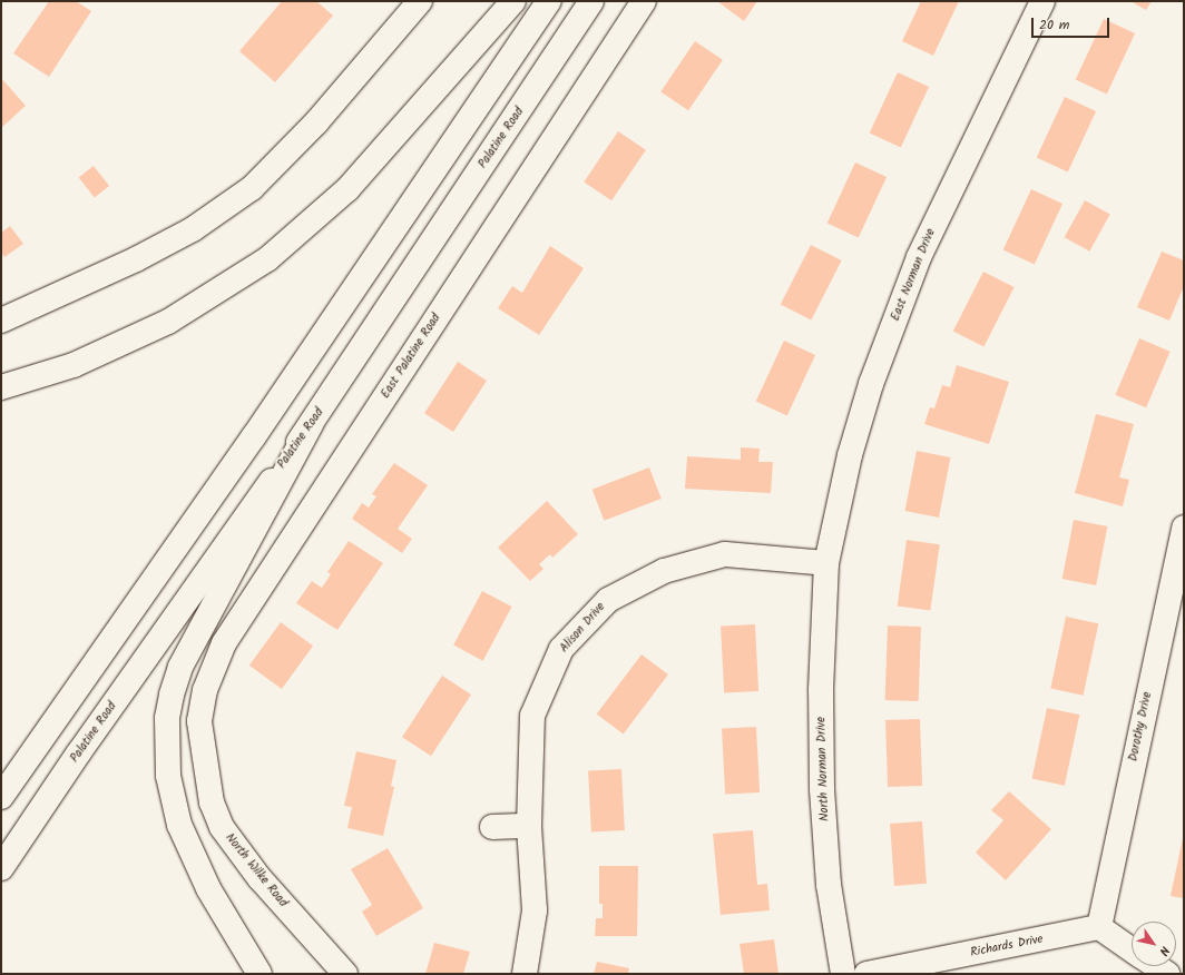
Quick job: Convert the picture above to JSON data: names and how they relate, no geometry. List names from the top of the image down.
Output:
{
  "streets": {
    "main road": [
      "Palatine Road",
      "East Norman Drive",
      "East Palatine Road",
      "Alison Drive",
      "Dorothy Drive",
      "North Norman Drive",
      "North Wilke Road",
      "Richards Drive"
    ]
  },
  "crossings": [
    ["East Norman Drive", "Alison Drive"],
    ["East Norman Drive", "North Norman Drive"],
    ["East Palatine Road", "North Wilke Road"],
    ["Alison Drive", "North Norman Drive"],
    ["Dorothy Drive", "Richards Drive"]
  ],
  "scale_bar": "20 m",
  "north": "bottom right"
}
